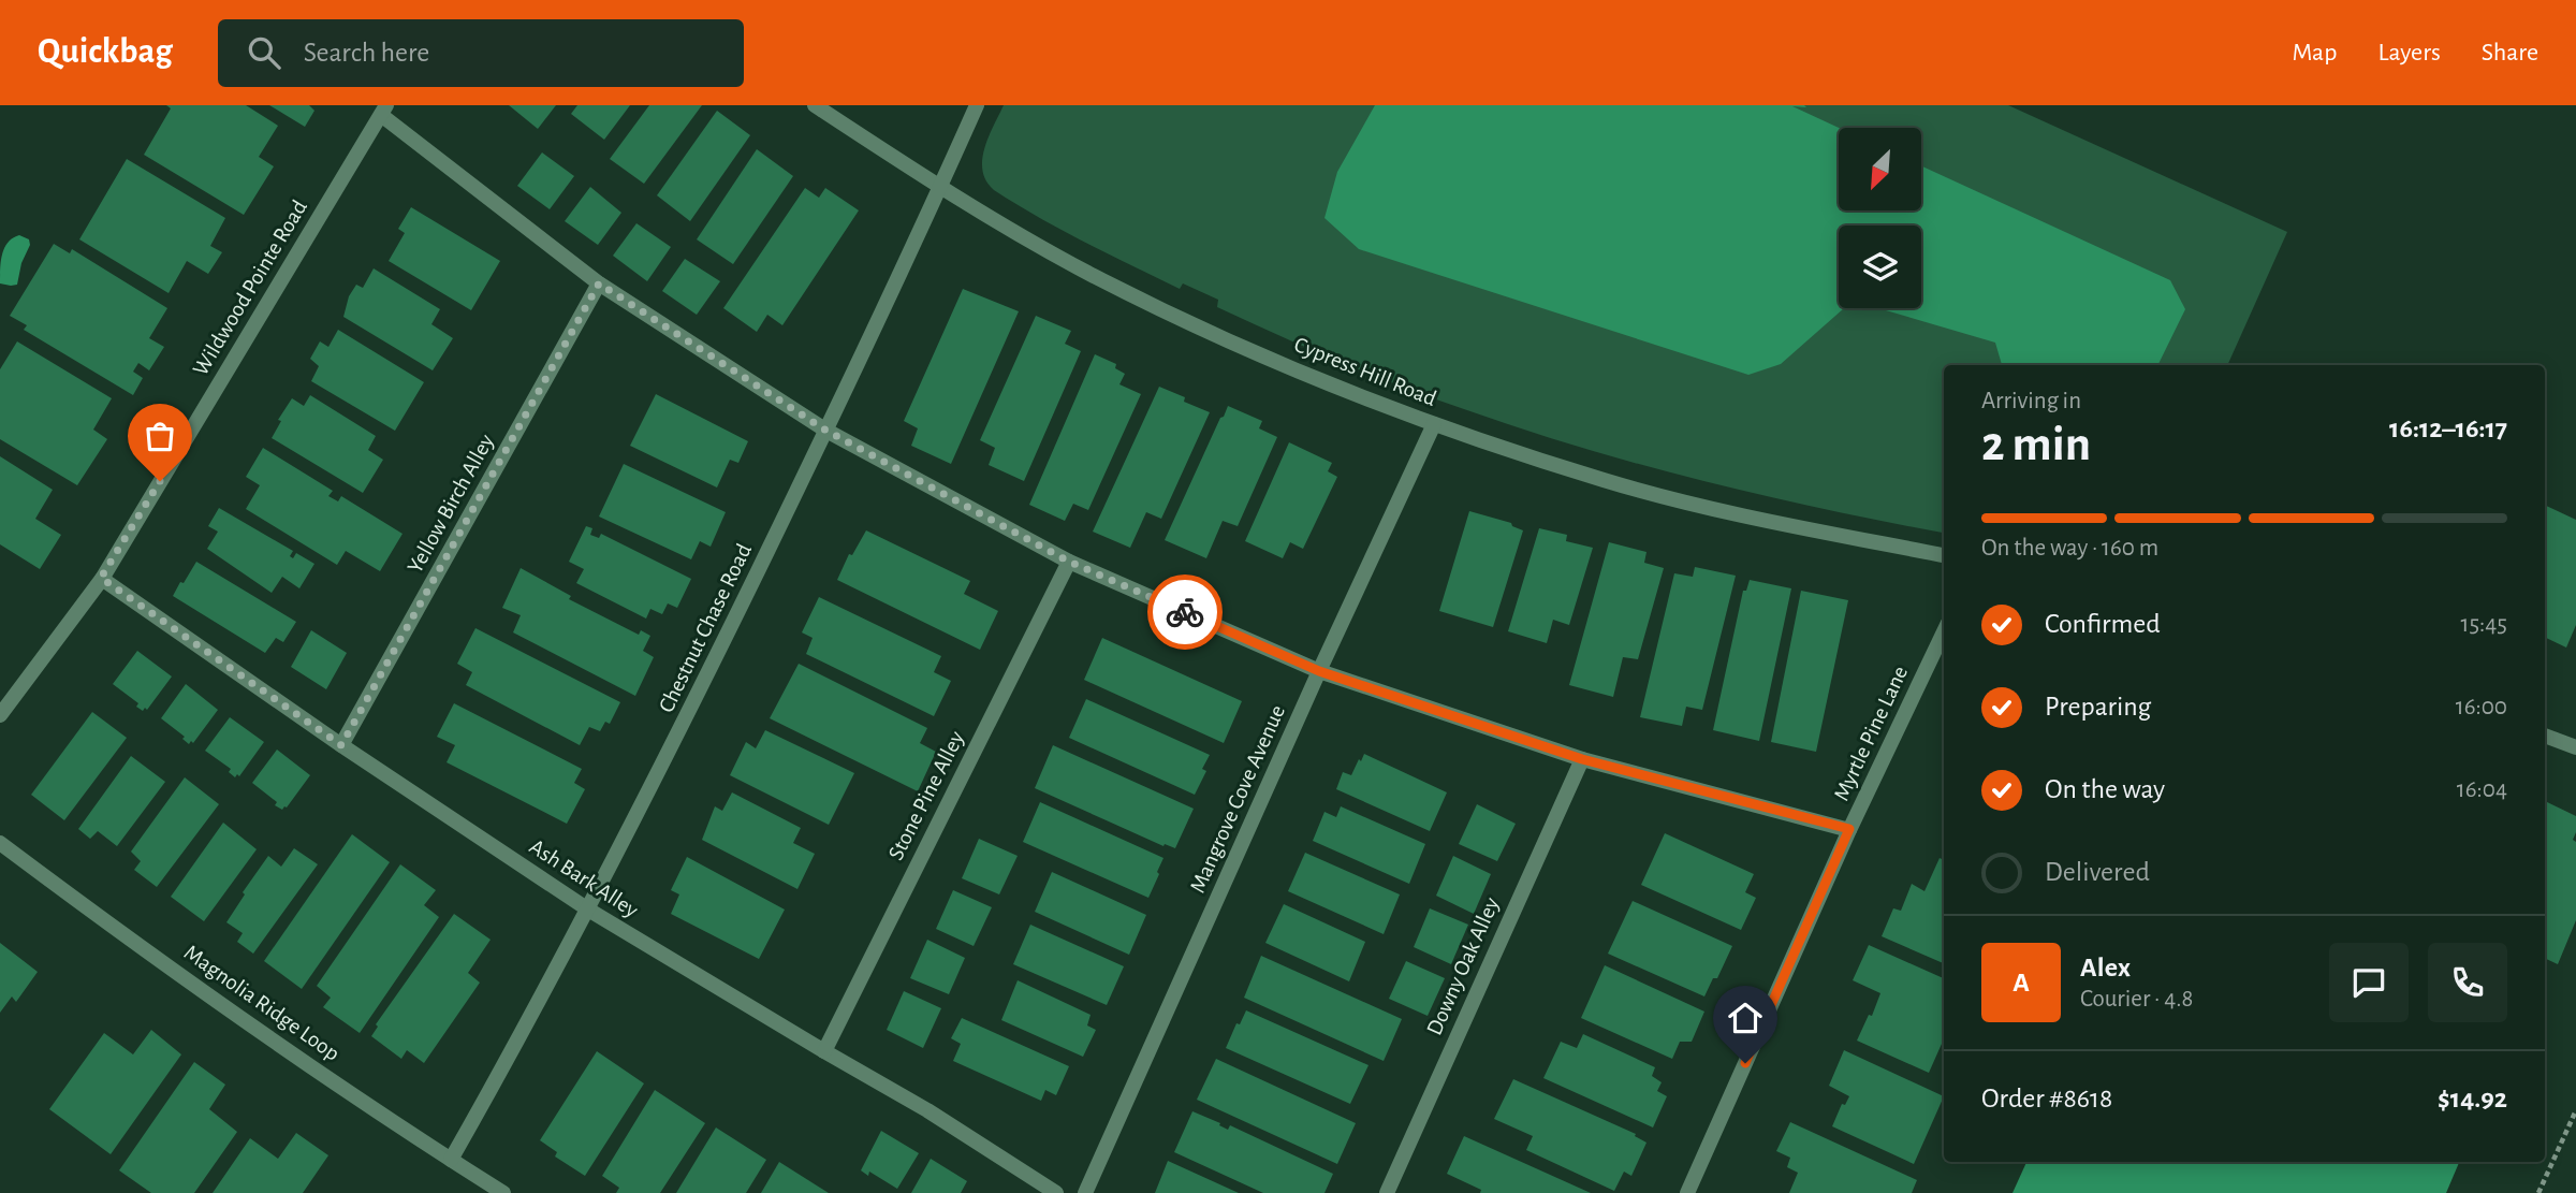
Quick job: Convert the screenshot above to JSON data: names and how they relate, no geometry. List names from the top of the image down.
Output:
{
  "streets": {
    "street": [
      "Wildwood Pointe Road",
      "Cypress Hill Road",
      "Yellow Birch Alley",
      "Chestnut Chase Road",
      "Myrtle Pine Lane",
      "Stone Pine Alley",
      "Mangrove Cove Avenue",
      "Ash Bark Alley",
      "Downy Oak Alley",
      "Magnolia Ridge Loop"
    ]
  },
  "crossings": [
    ["Wildwood Pointe Road", "Ash Bark Alley"],
    ["Cypress Hill Road", "Chestnut Chase Road"],
    ["Cypress Hill Road", "Mangrove Cove Avenue"],
    ["Yellow Birch Alley", "Ash Bark Alley"],
    ["Chestnut Chase Road", "Ash Bark Alley"],
    ["Chestnut Chase Road", "Magnolia Ridge Loop"],
    ["Stone Pine Alley", "Ash Bark Alley"]
  ],
  "north": "bottom left",
  "page": {
    "header": "Quickbag",
    "search": "Search here",
    "nav": ["Map", "Layers", "Share"],
    "heading": ["2 min", "Arriving in", "16:12–16:17"],
    "panel": [
      "Alex",
      "Courier · 4.8",
      "Order #8618",
      "$14.92"
    ],
    "bar": "On the way · 160 m",
    "list": [
      ["Confirmed", "15:45"],
      ["Preparing", "16:00"],
      ["On the way", "16:04"],
      "Delivered"
    ],
    "round": "A"
  }
}
